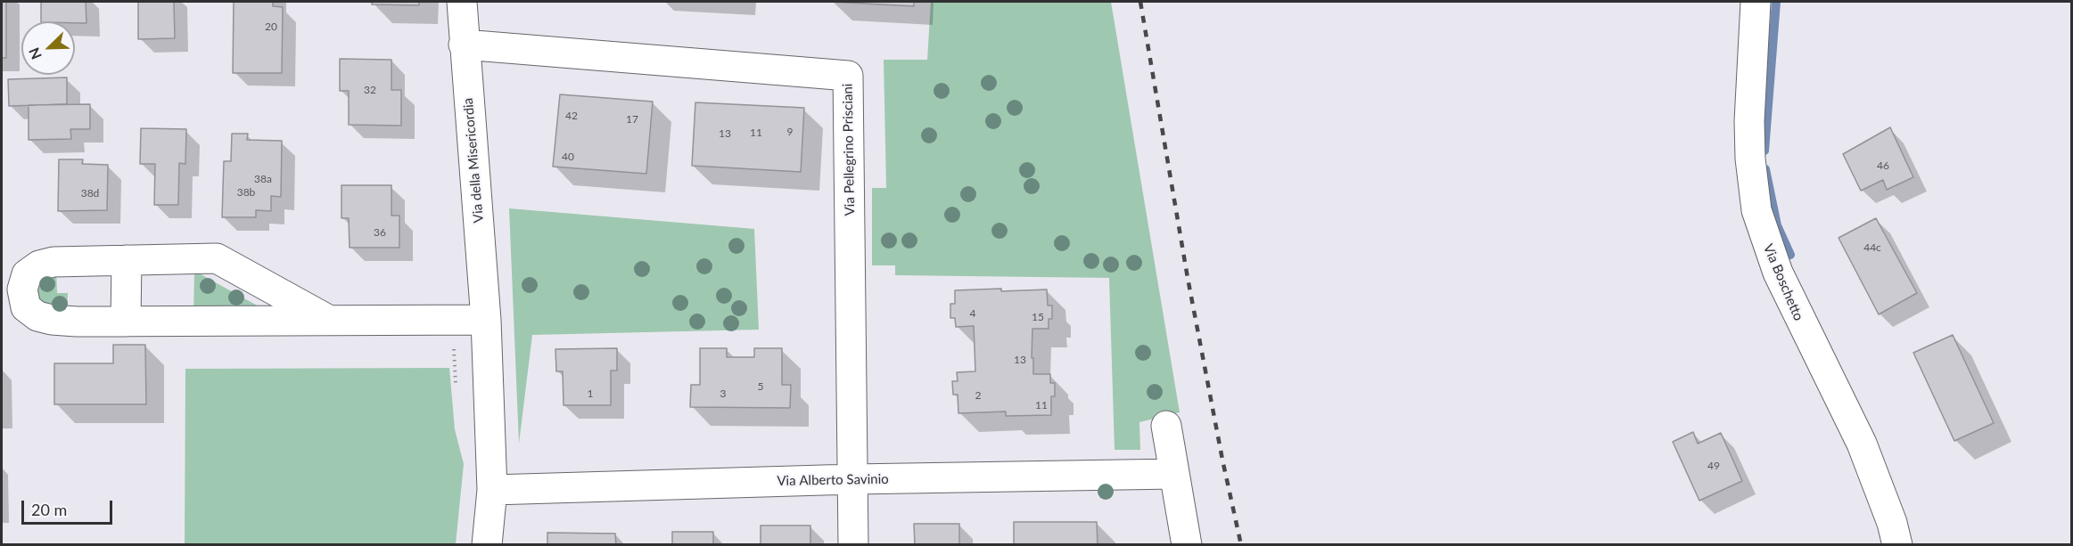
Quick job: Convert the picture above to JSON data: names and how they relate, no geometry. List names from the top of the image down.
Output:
{
  "streets": {
    "street": [
      "Via Pellegrino Prisciani",
      "Via della Misericordia",
      "Via Boschetto",
      "Via Alberto Savinio"
    ]
  },
  "crossings": [
    ["Via Pellegrino Prisciani", "Via della Misericordia"],
    ["Via Pellegrino Prisciani", "Via Alberto Savinio"],
    ["Via della Misericordia", "Via Alberto Savinio"]
  ],
  "house_numbers": [
    "20",
    "32",
    "42",
    "17",
    "9",
    "11",
    "13",
    "40",
    "46",
    "38a",
    "38b",
    "38d",
    "36",
    "44c",
    "4",
    "15",
    "13",
    "5",
    "1",
    "3",
    "2",
    "11",
    "49"
  ],
  "scale_bar": "20 m",
  "north": "bottom left"
}
